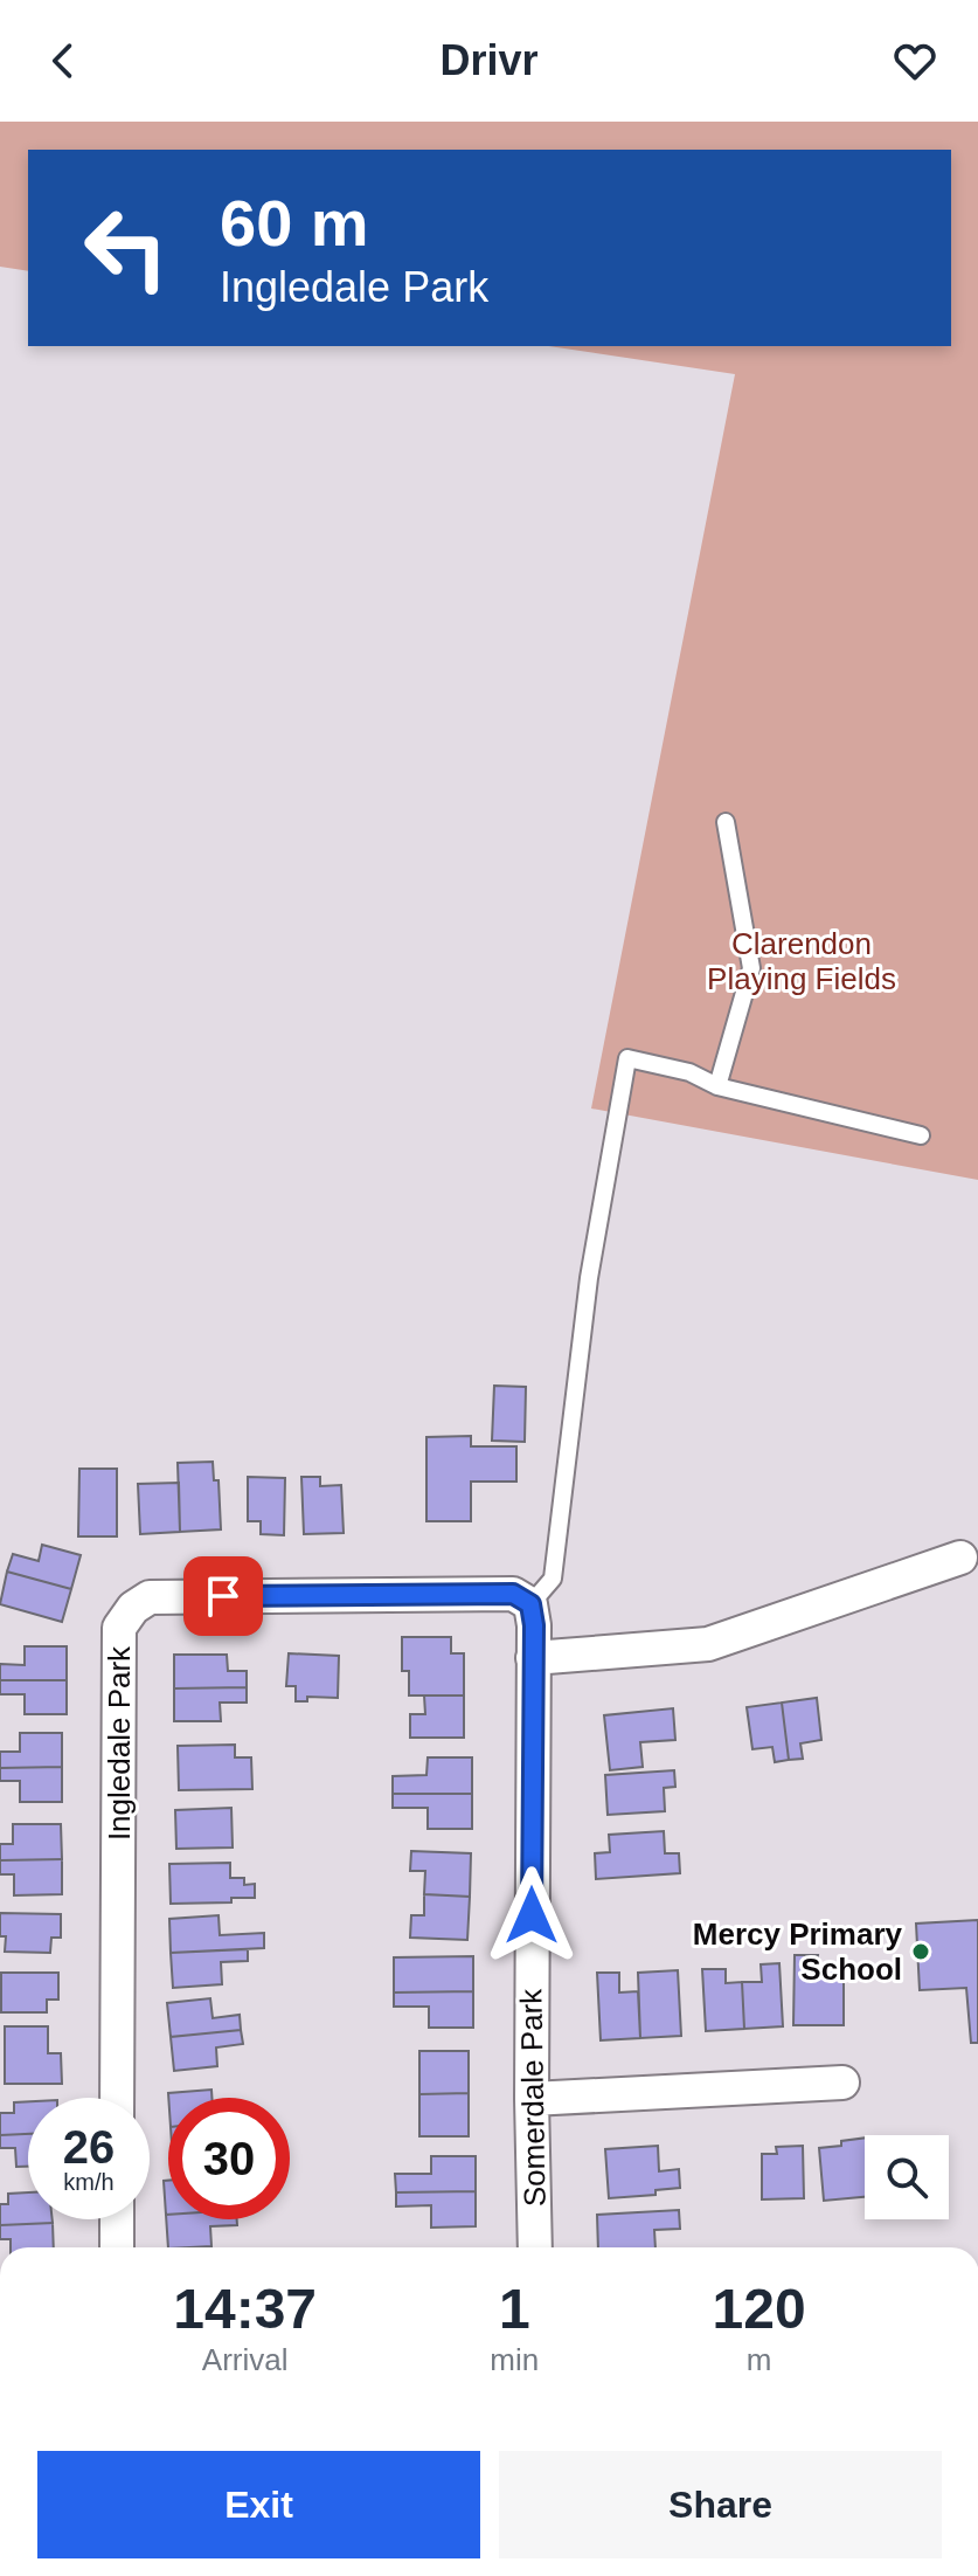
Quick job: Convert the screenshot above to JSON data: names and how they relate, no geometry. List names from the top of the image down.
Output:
{
  "streets": {
    "street": ["Ingledale Park", "Somerdale Park"]
  },
  "crossings": [
    ["Ingledale Park", "Somerdale Park"]
  ],
  "parks": ["Clarendon Playing Fields"],
  "places": ["Mercy Primary School"],
  "page": {
    "header": "Drivr",
    "turn": ["60 m", "Ingledale Park"],
    "speed": "26 km/h",
    "limit": "30",
    "eta": [
      "14:37",
      "Arrival",
      "1",
      "min",
      "120",
      "m"
    ],
    "buttons": ["Exit", "Share"]
  }
}
